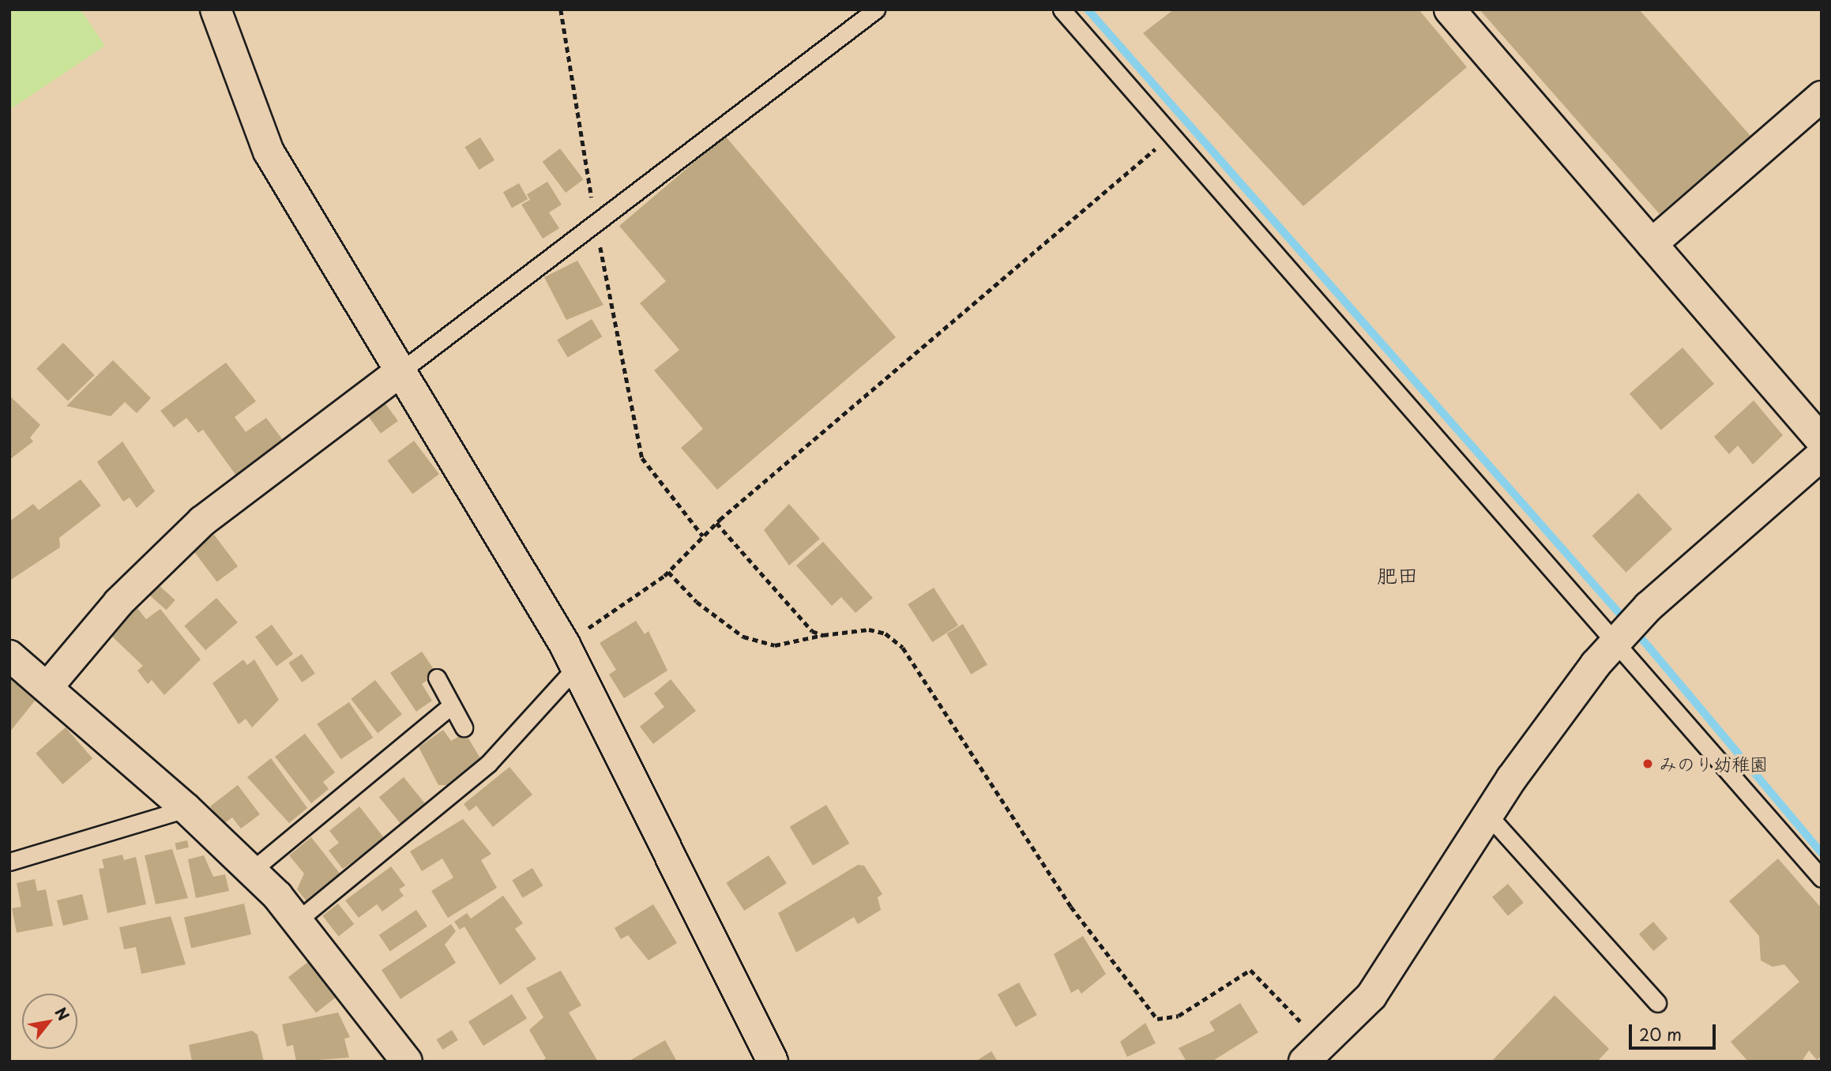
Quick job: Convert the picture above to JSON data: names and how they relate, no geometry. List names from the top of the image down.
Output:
{
  "districts": ["肥田"],
  "places": ["みのり幼稚園"],
  "scale_bar": "20 m",
  "north": "top right"
}
